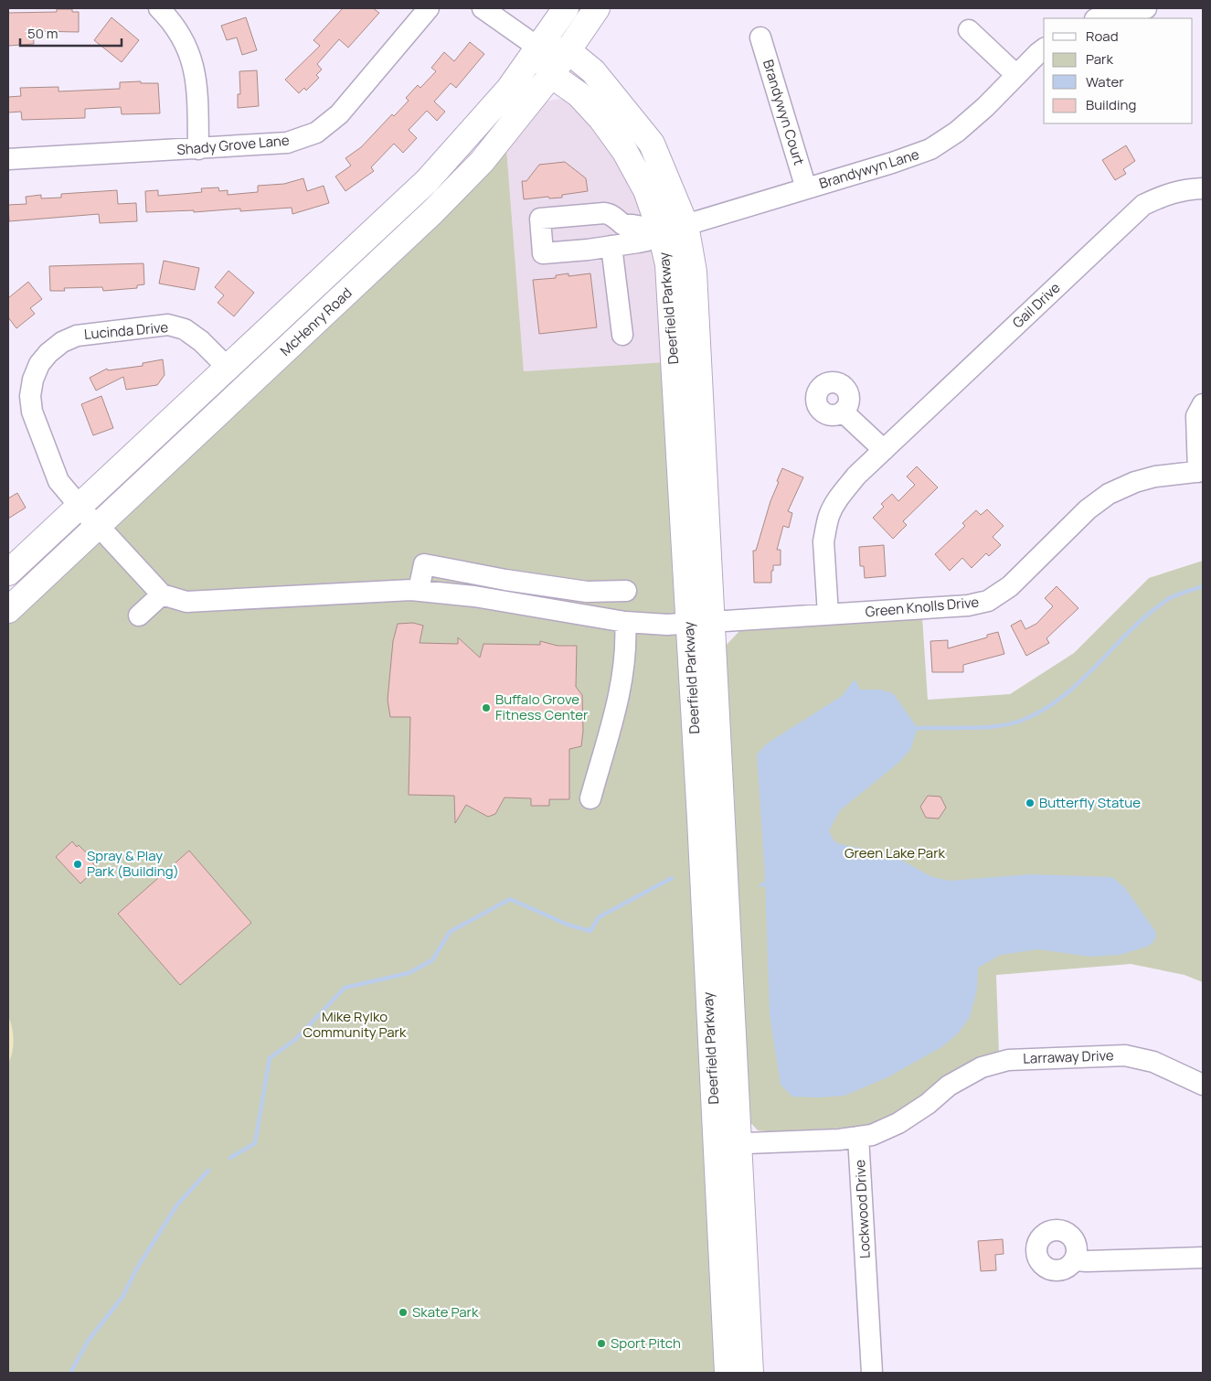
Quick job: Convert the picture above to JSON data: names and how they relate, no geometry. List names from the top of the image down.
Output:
{
  "streets": {
    "main road": ["Deerfield Parkway", "McHenry Road"],
    "street": [
      "Brandywyn Court",
      "Shady Grove Lane",
      "Brandywyn Lane",
      "Gail Drive",
      "Lucinda Drive",
      "Green Knolls Drive",
      "Larraway Drive",
      "Lockwood Drive"
    ]
  },
  "crossings": [
    ["Brandywyn Court", "Brandywyn Lane"],
    ["Brandywyn Lane", "Deerfield Parkway"],
    ["Gail Drive", "Green Knolls Drive"],
    ["Deerfield Parkway", "McHenry Road"],
    ["Deerfield Parkway", "Green Knolls Drive"],
    ["McHenry Road", "Lucinda Drive"],
    ["Lucinda Drive", "Green Knolls Drive"],
    ["Larraway Drive", "Lockwood Drive"]
  ],
  "parks": ["Green Lake Park", "Mike Rylko Community Park"],
  "places": [
    "Buffalo Grove Fitness Center",
    "Butterfly Statue",
    "Spray & Play Park (Building)",
    "Skate Park",
    "Sport Pitch"
  ],
  "legend": [
    "Road",
    "Park",
    "Water",
    "Building"
  ],
  "scale_bar": "50 m"
}
